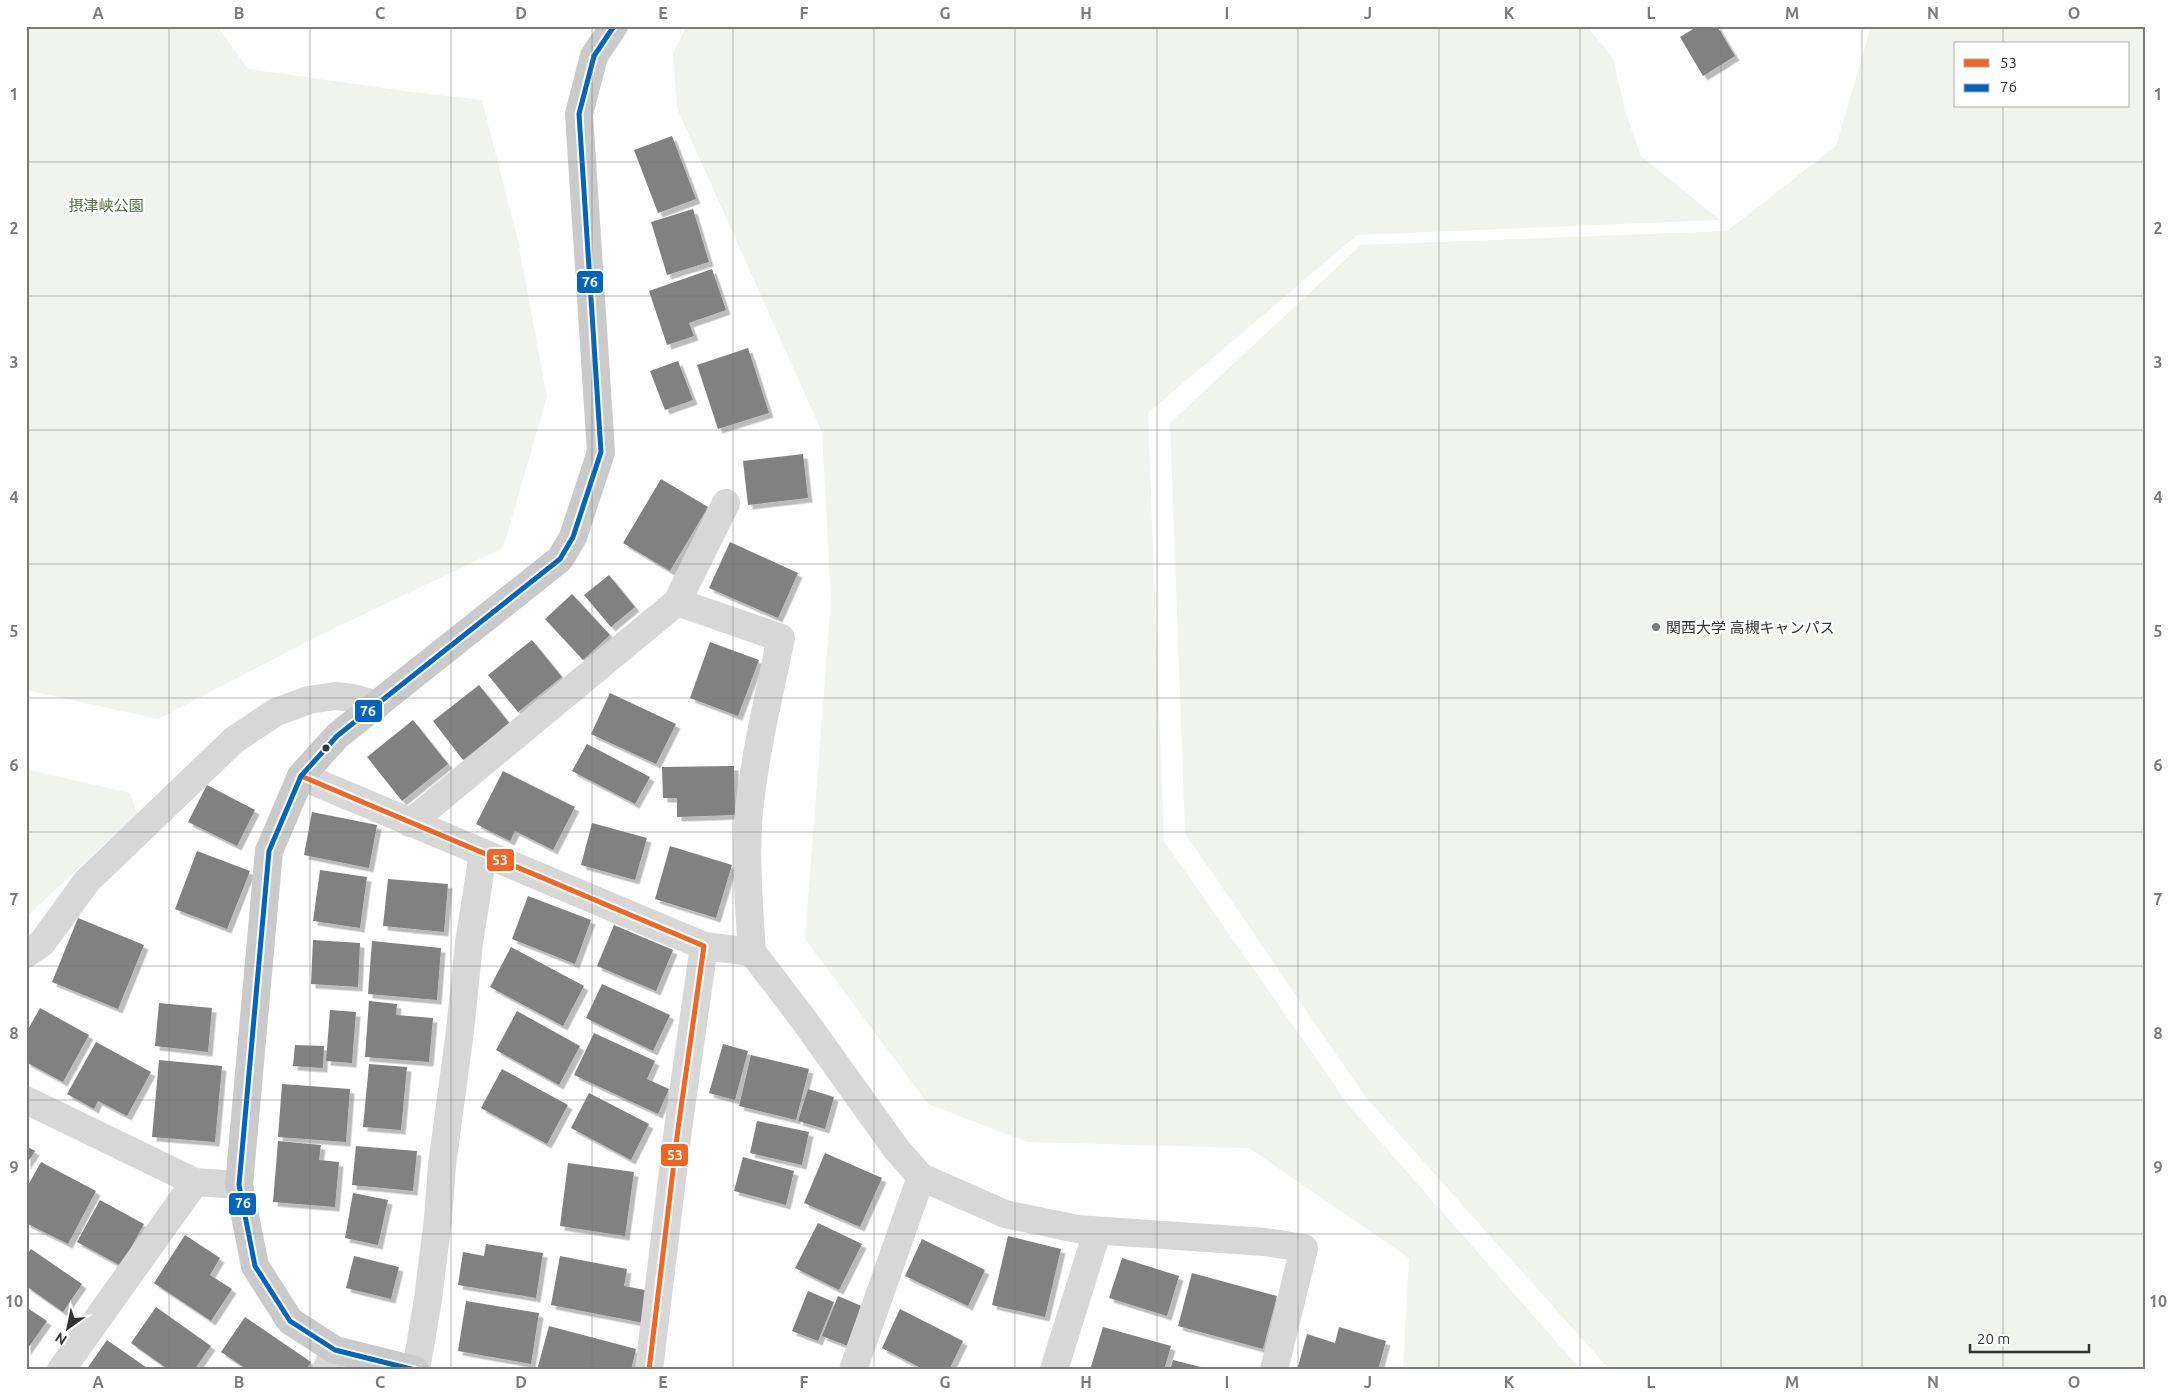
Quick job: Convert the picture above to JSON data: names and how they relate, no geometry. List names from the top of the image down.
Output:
{
  "parks": ["摂津峡公園"],
  "places": ["関西大学 高槻キャンパス"],
  "lines": ["transit line 76", "transit line 53"],
  "legend": ["53", "76"],
  "scale_bar": "20 m",
  "north": "bottom left",
  "grid": {
    "columns": [
      "A",
      "B",
      "C",
      "D",
      "E",
      "F",
      "G",
      "H",
      "I",
      "J",
      "K",
      "L",
      "M",
      "N",
      "O"
    ],
    "rows": [
      "1",
      "2",
      "3",
      "4",
      "5",
      "6",
      "7",
      "8",
      "9",
      "10"
    ]
  }
}
